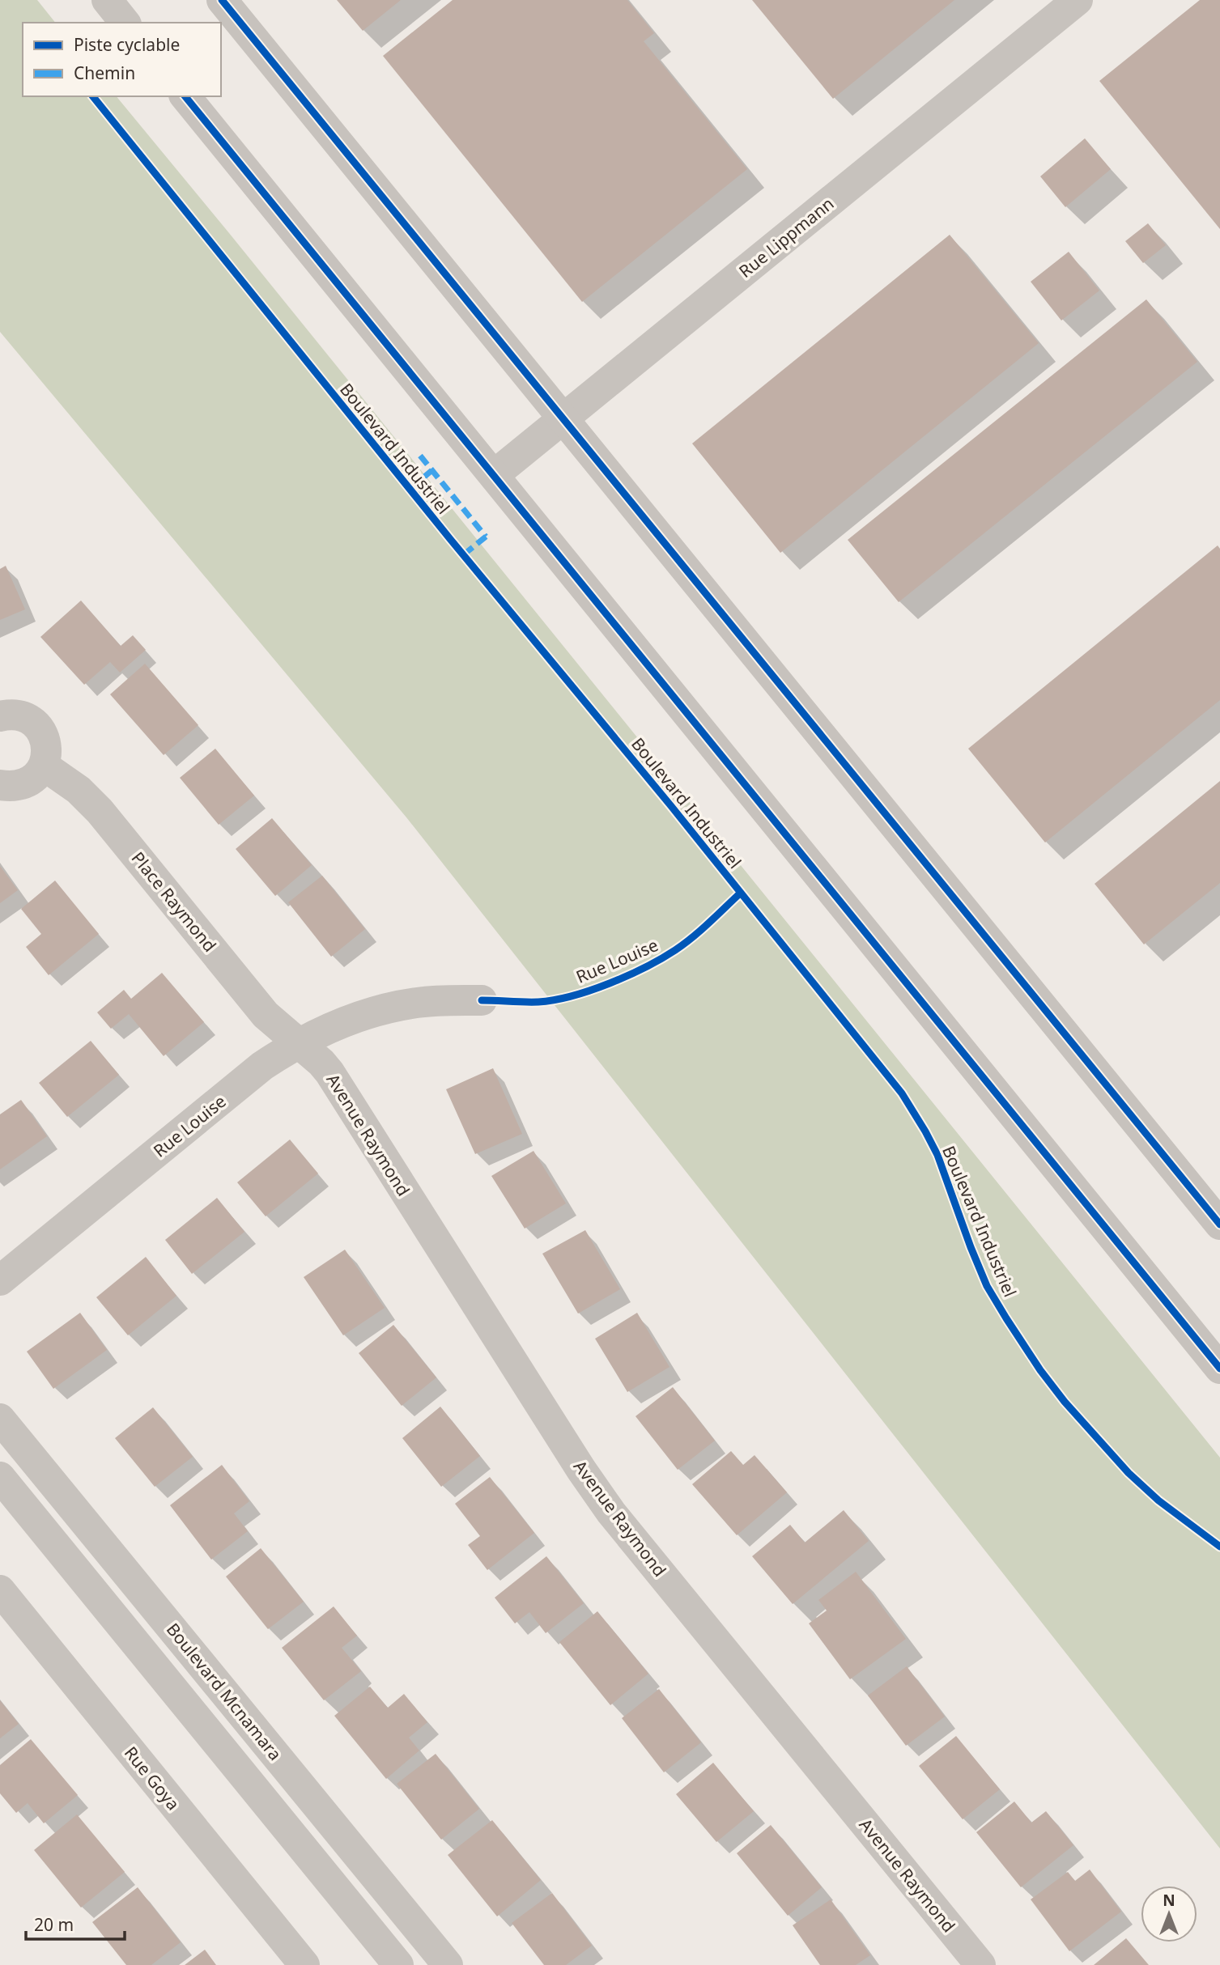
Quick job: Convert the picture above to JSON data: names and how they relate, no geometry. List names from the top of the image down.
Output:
{
  "streets": {
    "street": [
      "Rue Lippmann",
      "Place Raymond",
      "Rue Louise",
      "Avenue Raymond",
      "Boulevard Mcnamara",
      "Rue Goya"
    ],
    "cycle path": ["Boulevard Industriel"]
  },
  "crossings": [
    ["Place Raymond", "Rue Louise"],
    ["Place Raymond", "Avenue Raymond"],
    ["Rue Louise", "Avenue Raymond"]
  ],
  "legend": ["Piste cyclable", "Chemin"],
  "scale_bar": "20 m",
  "north": "top"
}
